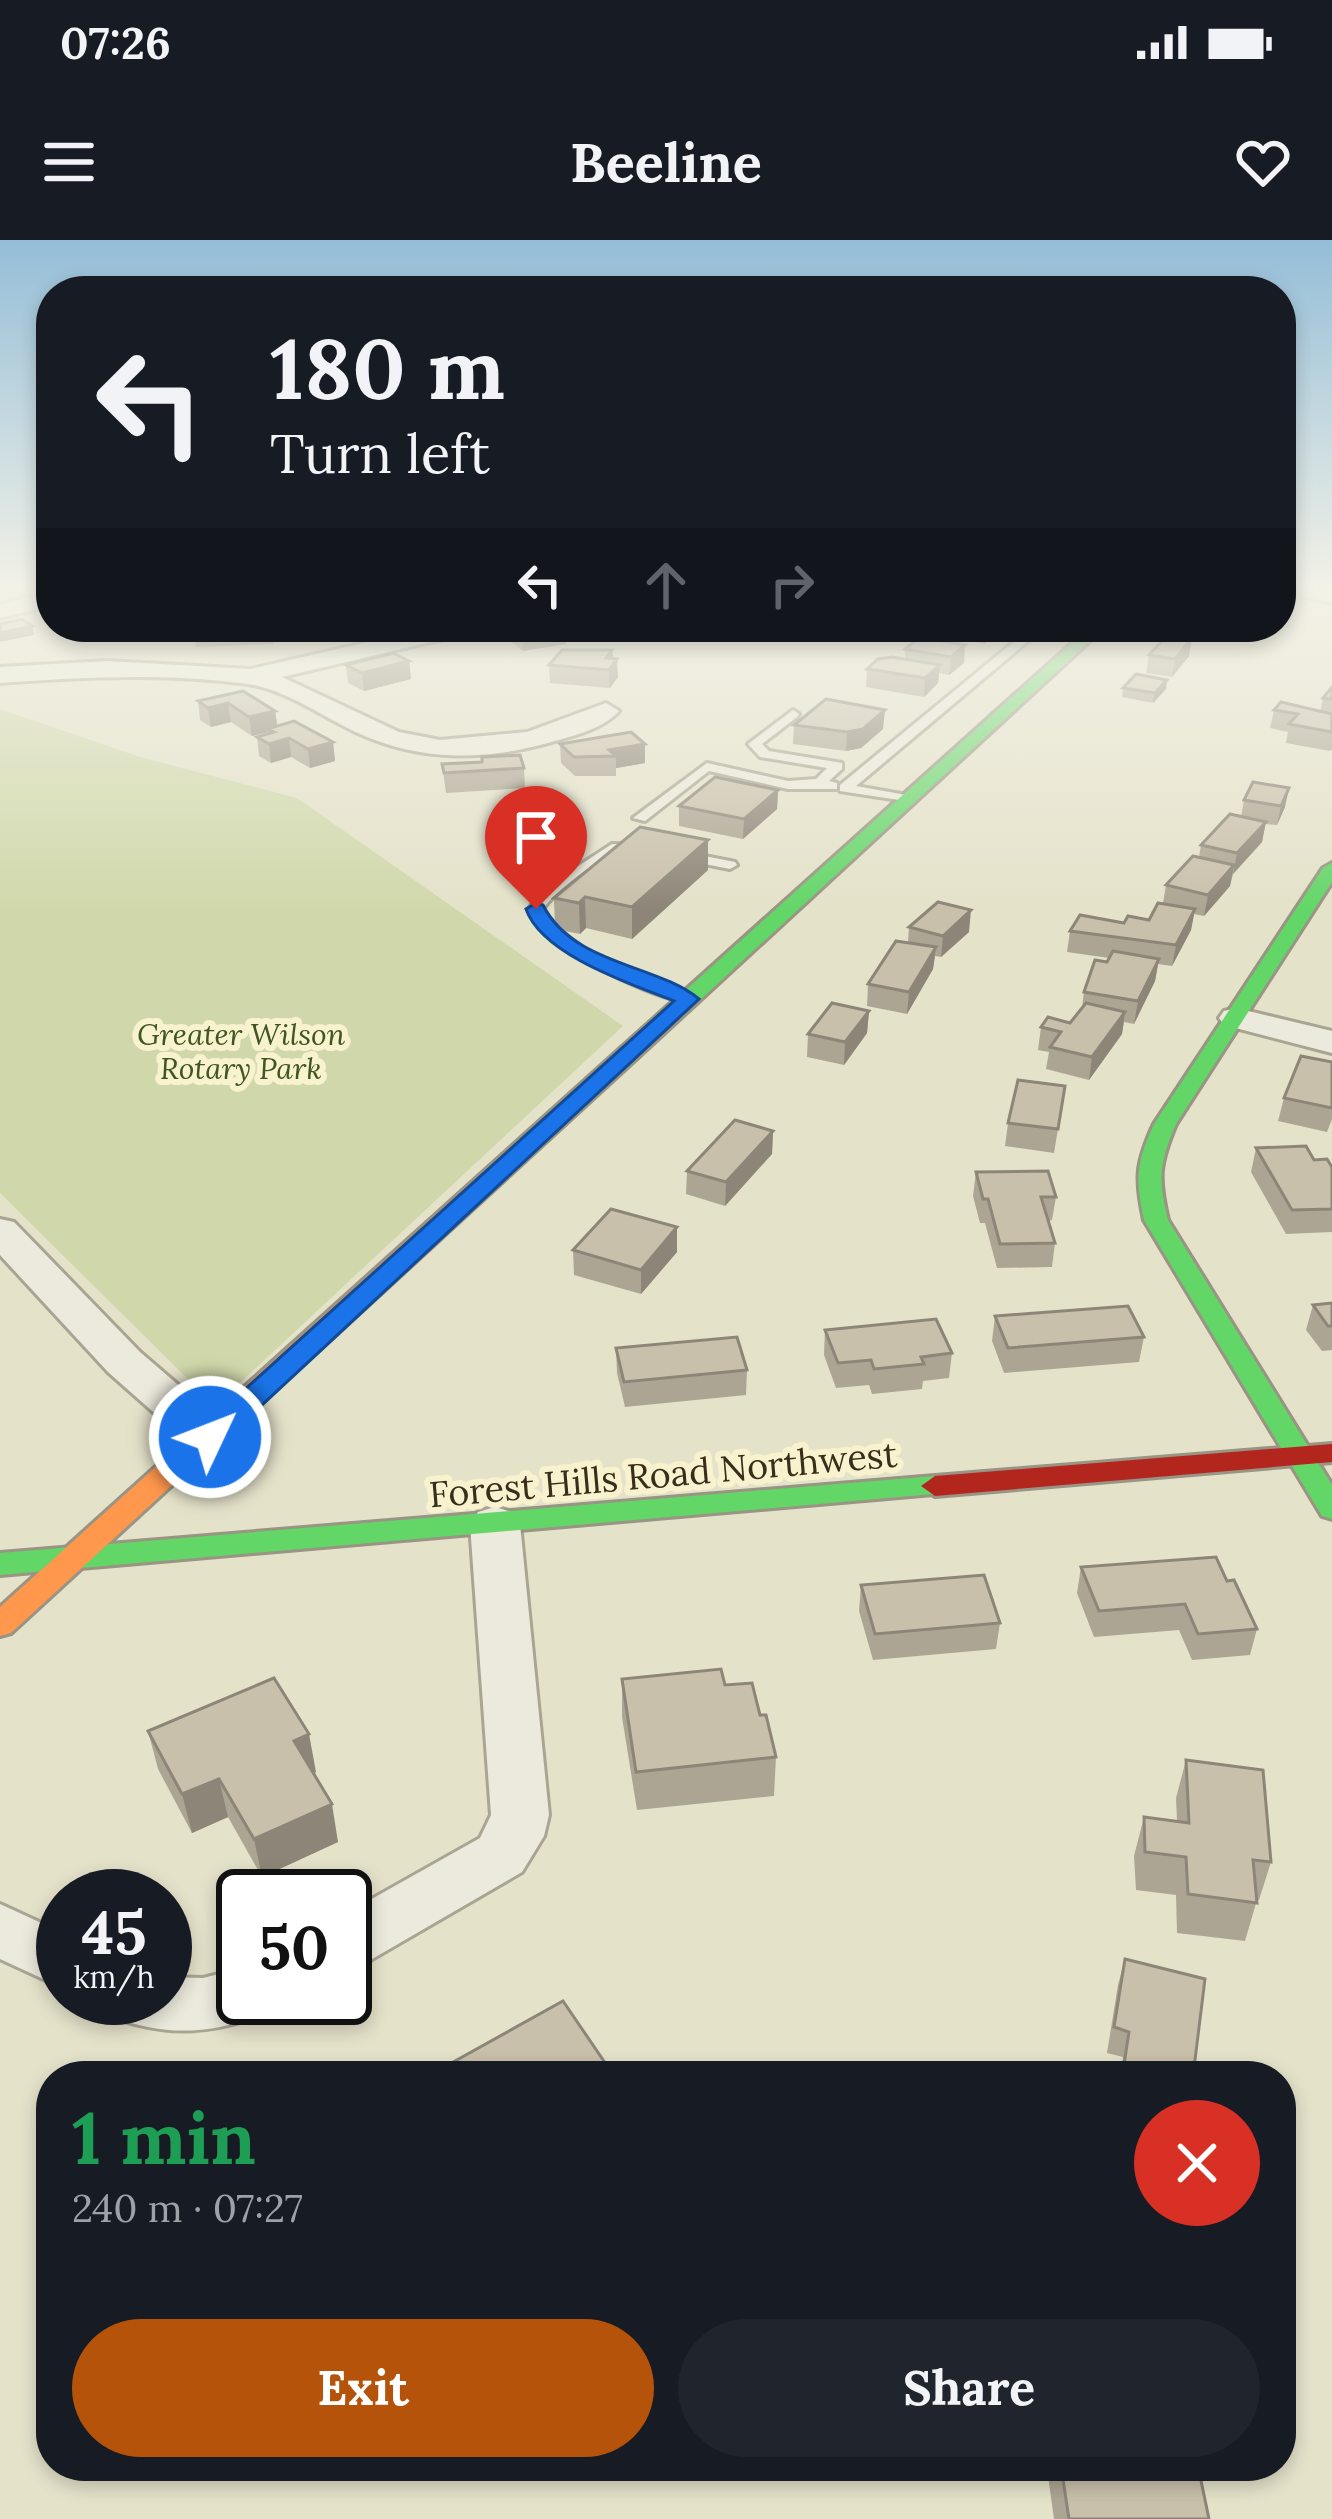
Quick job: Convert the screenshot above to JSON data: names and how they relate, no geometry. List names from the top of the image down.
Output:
{
  "streets": {
    "main road": ["Forest Hills Road Northwest"]
  },
  "parks": ["Greater Wilson Rotary Park"],
  "page": {
    "status": "07:26",
    "header": "Beeline",
    "turn": ["180 m", "Turn left"],
    "speed": "45 km/h",
    "limit": "50",
    "heading": ["1 min", "240 m · 07:27"],
    "buttons": ["Exit", "Share"]
  }
}
